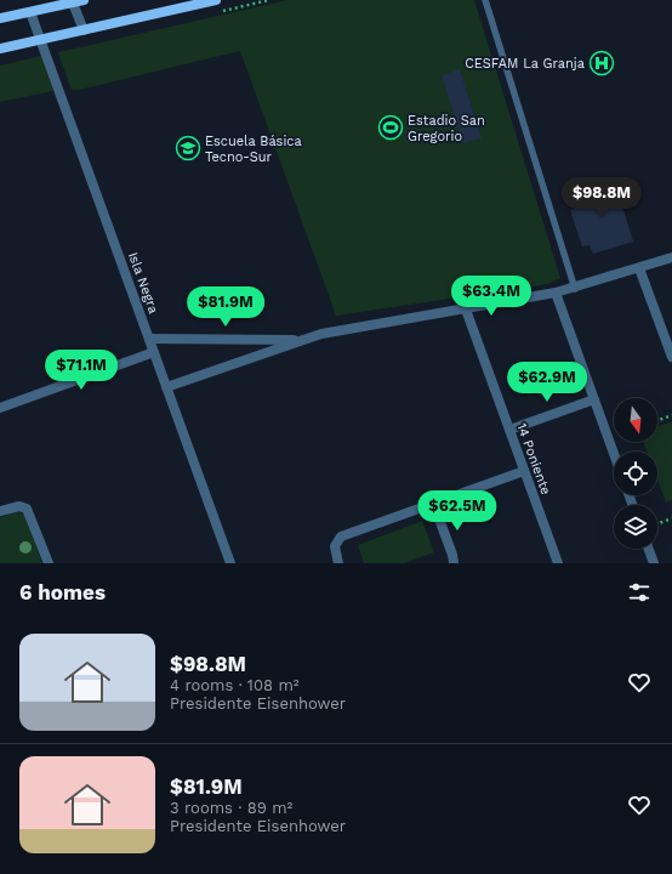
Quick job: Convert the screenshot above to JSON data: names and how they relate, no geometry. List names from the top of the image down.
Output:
{
  "streets": {
    "street": ["Isla Negra", "14 Poniente"]
  },
  "places": {
    "hospital": ["CESFAM La Granja"],
    "sports": ["Estadio San Gregorio"],
    "school or university": ["Escuela Básica Tecno-Sur"]
  },
  "north": "bottom",
  "page": {
    "price": [
      "$98.8M",
      "$63.4M",
      "$81.9M",
      "$71.1M",
      "$62.9M",
      "$62.5M"
    ],
    "heading": "6 homes",
    "list": [
      {
        "name": "$98.8M",
        "note": "4 rooms · 108 m² · Presidente Eisenhower"
      },
      {
        "name": "$81.9M",
        "note": "3 rooms · 89 m² · Presidente Eisenhower"
      }
    ]
  }
}
